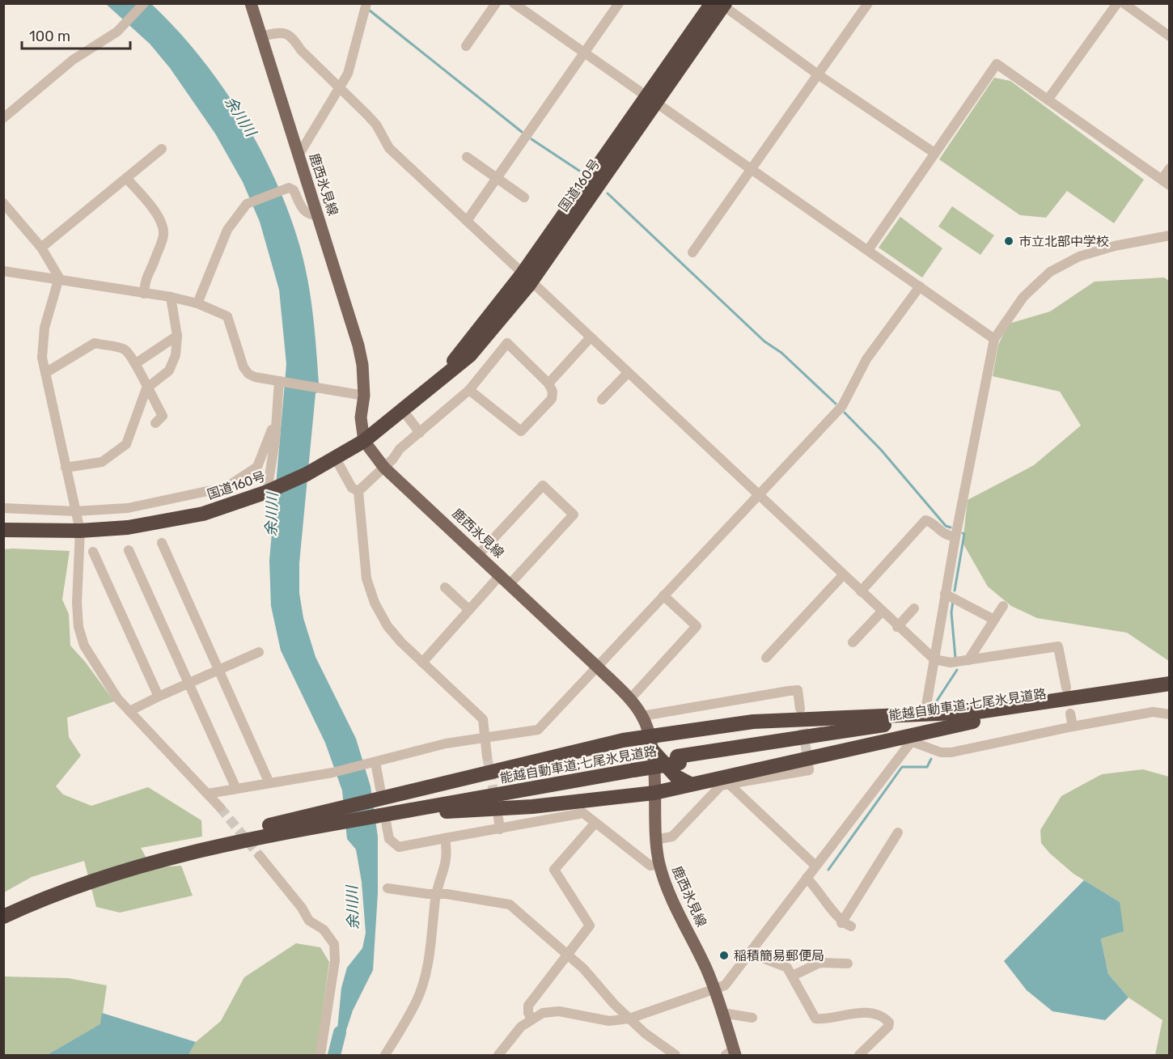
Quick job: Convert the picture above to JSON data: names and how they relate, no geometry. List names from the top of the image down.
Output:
{
  "streets": {
    "highway": ["国道160号", "能越自動車道;七尾氷見道路"],
    "main road": ["鹿西氷見線"]
  },
  "crossings": [
    ["鹿西氷見線", "国道160号"]
  ],
  "water": ["余川川"],
  "places": ["市立北部中学校", "稲積簡易郵便局"],
  "scale_bar": "100 m"
}
